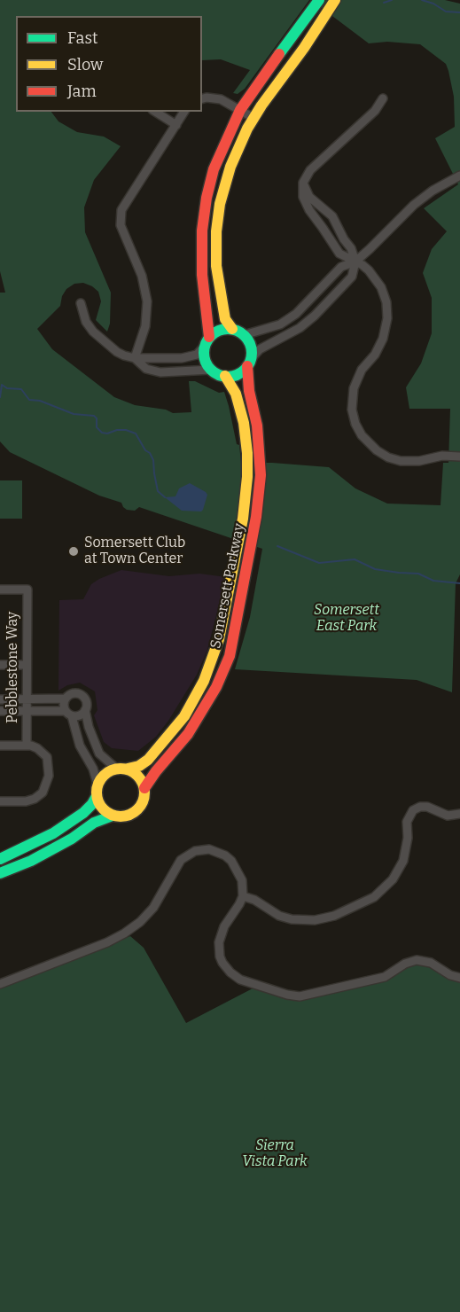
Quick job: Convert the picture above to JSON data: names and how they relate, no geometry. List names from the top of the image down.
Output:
{
  "streets": {
    "main road": ["Somersett Parkway"],
    "street": ["Pebblestone Way"]
  },
  "parks": ["Somersett East Park", "Sierra Vista Park"],
  "places": ["Somersett Club at Town Center"],
  "legend": ["Fast", "Slow", "Jam"]
}
